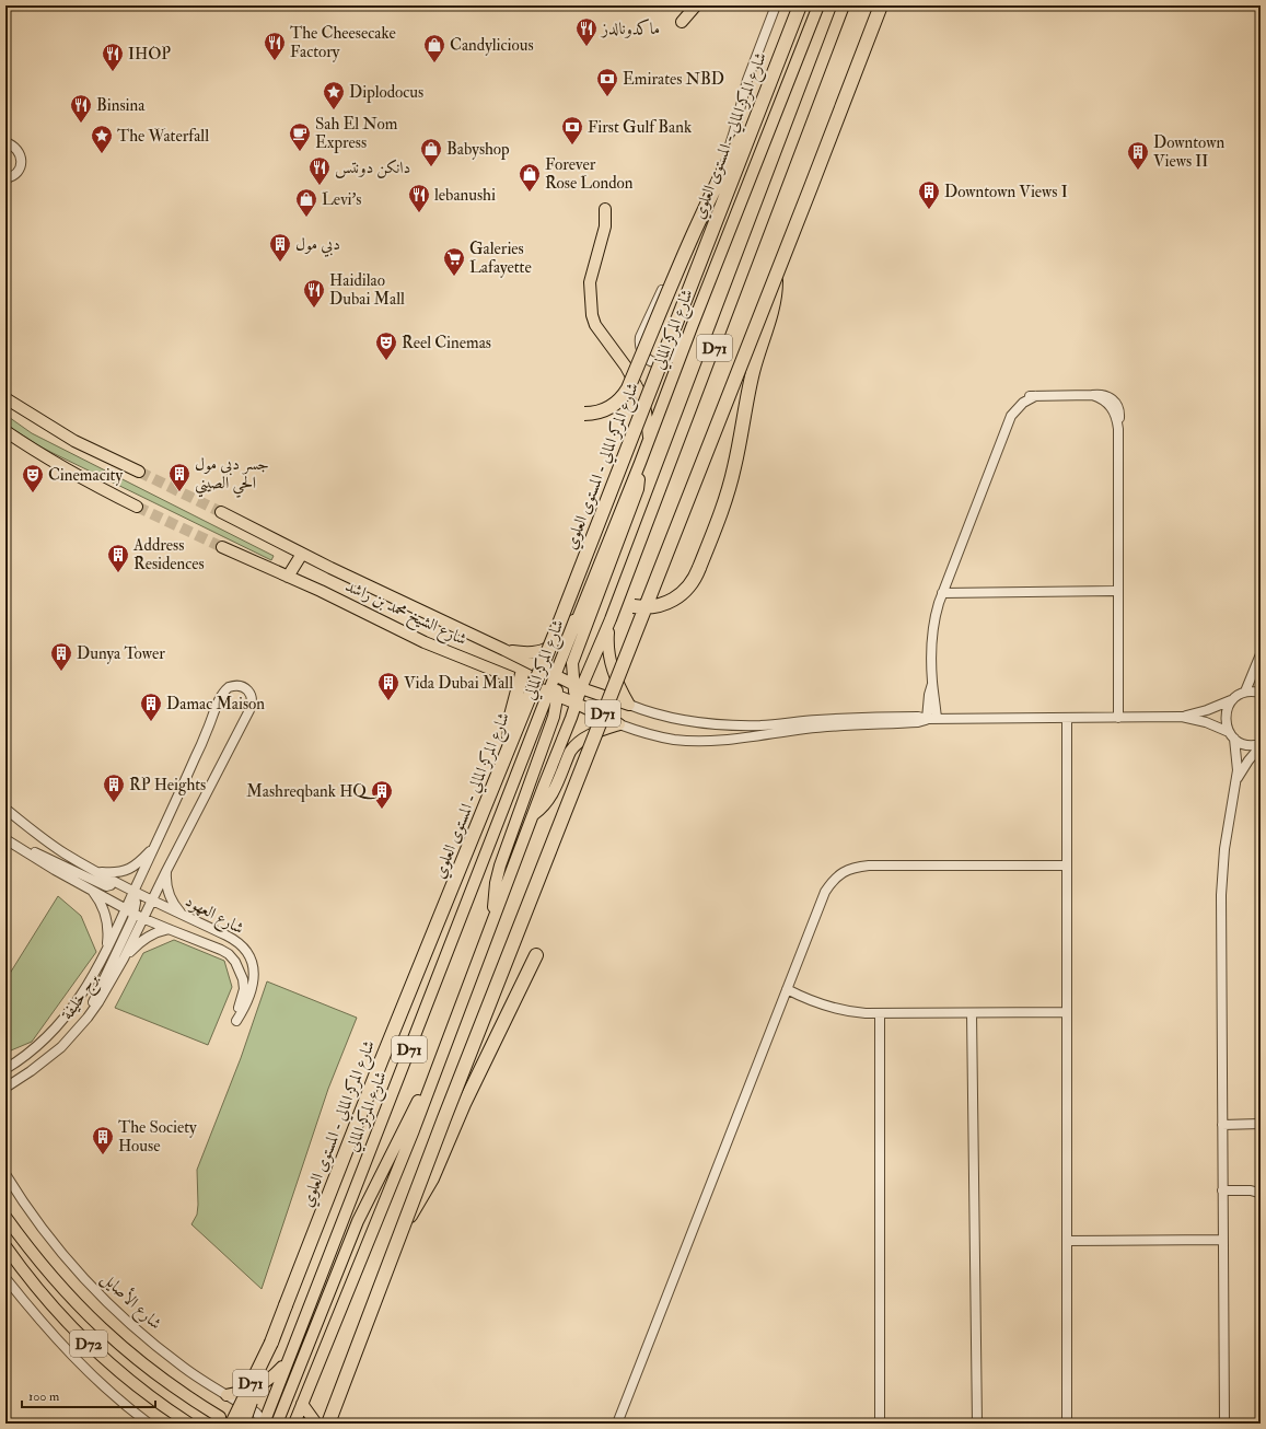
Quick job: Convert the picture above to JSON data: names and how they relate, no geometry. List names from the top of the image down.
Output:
{
  "streets": {
    "highway": ["شارع المركز المالي - المستوى العلوي", "D71"],
    "main road": ["شارع المركز المالي", "شارع الشيخ محمد بن راشد", "D72"],
    "street": ["شارع العهود", "برج خليفة", "شارع الأصايل"]
  },
  "crossings": [
    ["شارع المركز المالي", "شارع الشيخ محمد بن راشد"],
    ["شارع المركز المالي", "شارع الأصايل"],
    ["D71", "شارع الشيخ محمد بن راشد"],
    ["شارع العهود", "برج خليفة"]
  ],
  "places": {
    "restaurant": [
      "ماكدونالدز",
      "The Cheesecake Factory",
      "IHOP",
      "Binsina",
      "دانكن دونتس",
      "lebanushi",
      "Haidilao Dubai Mall"
    ],
    "shop": [
      "Candylicious",
      "Babyshop",
      "Forever Rose London",
      "Levi's"
    ],
    "bank": ["Emirates NBD", "First Gulf Bank"],
    "place": ["Diplodocus", "The Waterfall"],
    "cafe": ["Sah El Nom Express"],
    "building": [
      "Downtown Views II",
      "Downtown Views I",
      "دبي مول",
      "جسر دبي مول الحي الصيني",
      "Address Residences",
      "Dunya Tower",
      "Vida Dubai Mall",
      "Damac Maison",
      "RP Heights",
      "Mashreqbank HQ",
      "The Society House"
    ],
    "supermarket": ["Galeries Lafayette"],
    "theatre": ["Reel Cinemas", "Cinemacity"]
  },
  "scale_bar": "100 m"
}
